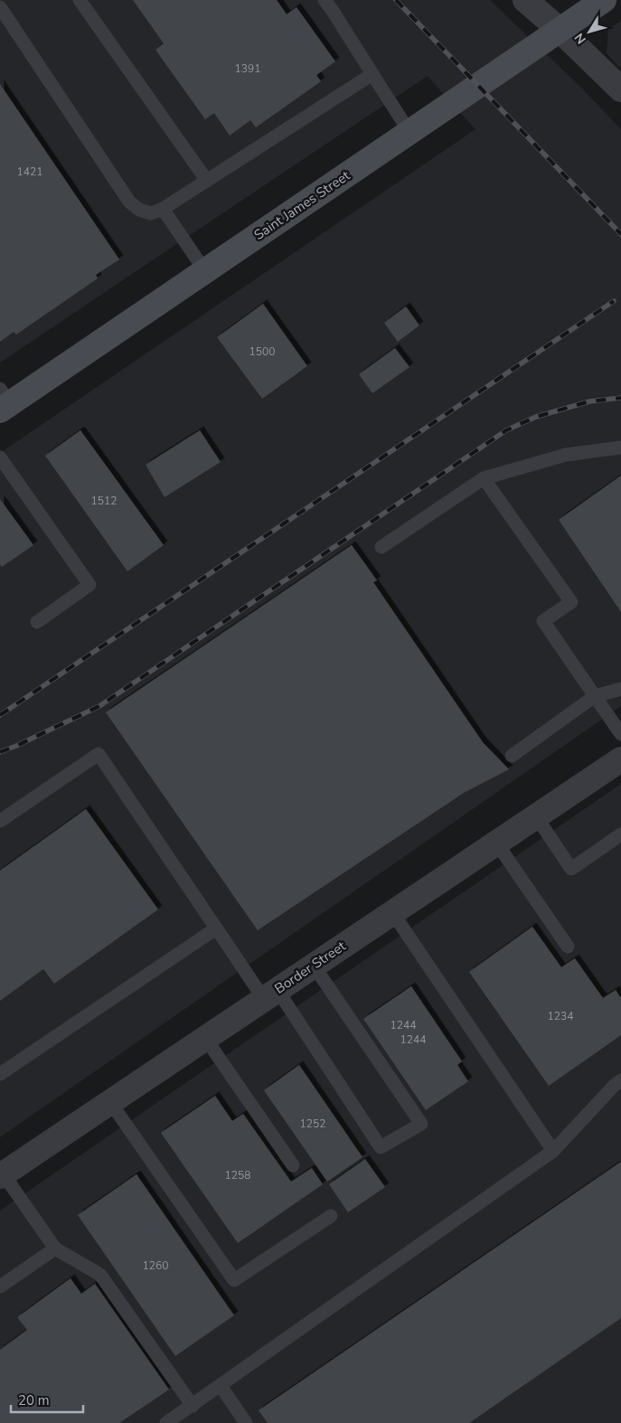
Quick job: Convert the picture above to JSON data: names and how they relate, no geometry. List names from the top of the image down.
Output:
{
  "streets": {
    "main road": ["Saint James Street"],
    "street": ["Border Street"]
  },
  "house_numbers": [
    "1391",
    "1421",
    "1500",
    "1512",
    "1234",
    "1244",
    "1244",
    "1252",
    "1258",
    "1260"
  ],
  "scale_bar": "20 m",
  "north": "bottom left"
}
